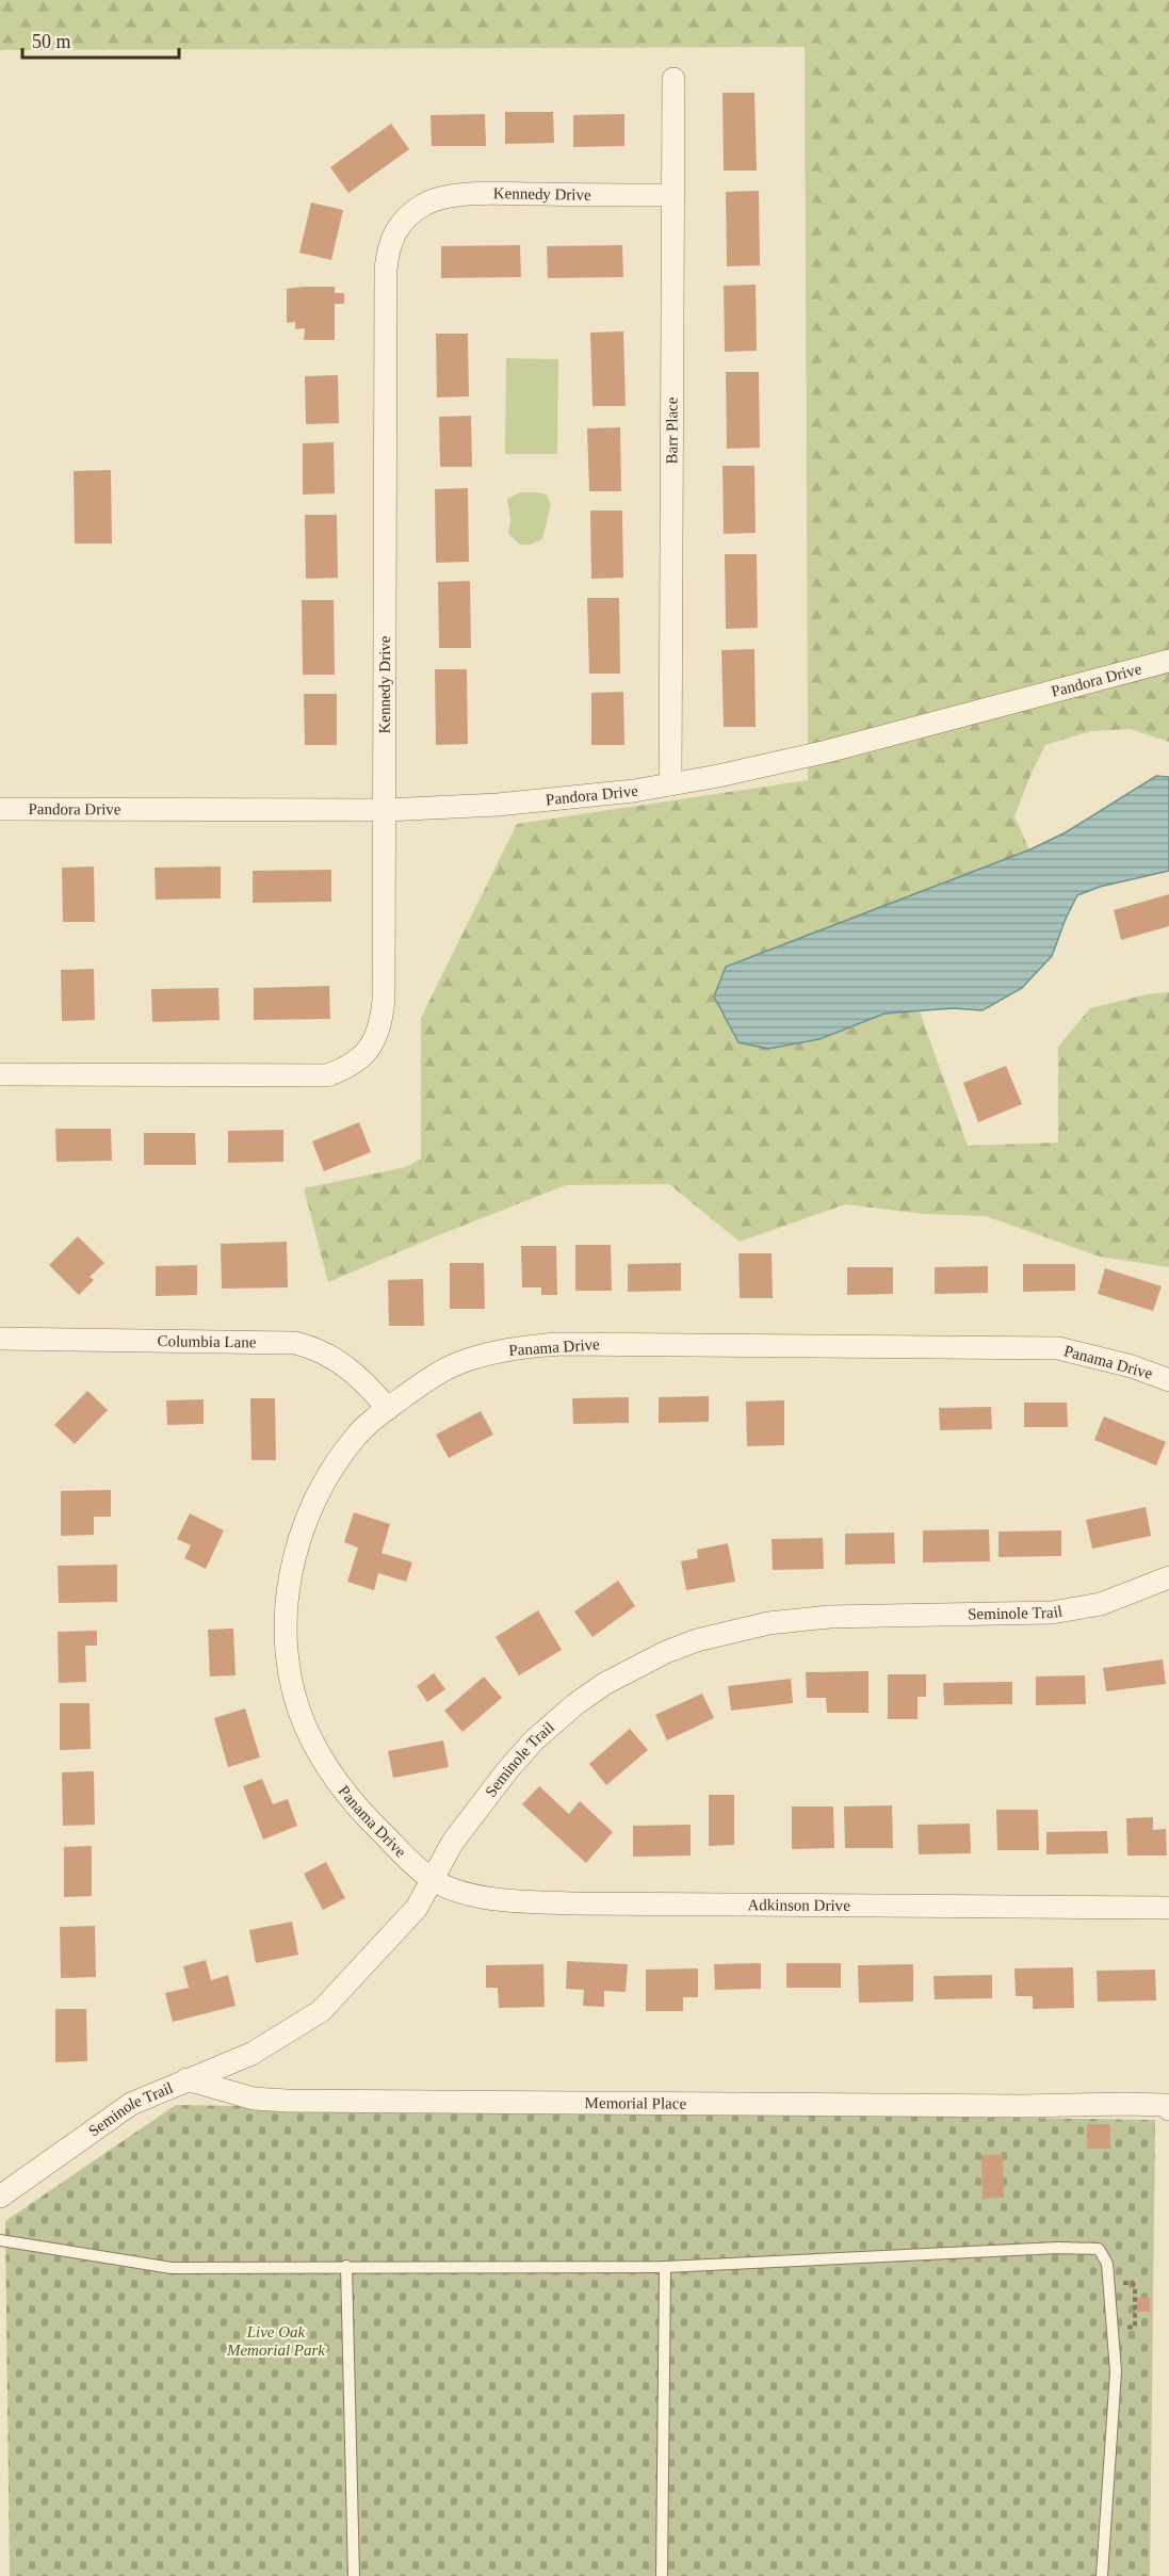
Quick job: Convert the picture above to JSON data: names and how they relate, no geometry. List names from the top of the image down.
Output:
{
  "streets": {
    "street": [
      "Kennedy Drive",
      "Barr Place",
      "Pandora Drive",
      "Columbia Lane",
      "Panama Drive",
      "Seminole Trail",
      "Adkinson Drive",
      "Memorial Place"
    ]
  },
  "crossings": [
    ["Kennedy Drive", "Barr Place"],
    ["Kennedy Drive", "Pandora Drive"],
    ["Barr Place", "Pandora Drive"],
    ["Columbia Lane", "Panama Drive"],
    ["Panama Drive", "Seminole Trail"],
    ["Panama Drive", "Adkinson Drive"],
    ["Seminole Trail", "Adkinson Drive"],
    ["Seminole Trail", "Memorial Place"]
  ],
  "parks": ["Live Oak Memorial Park"],
  "scale_bar": "50 m"
}
